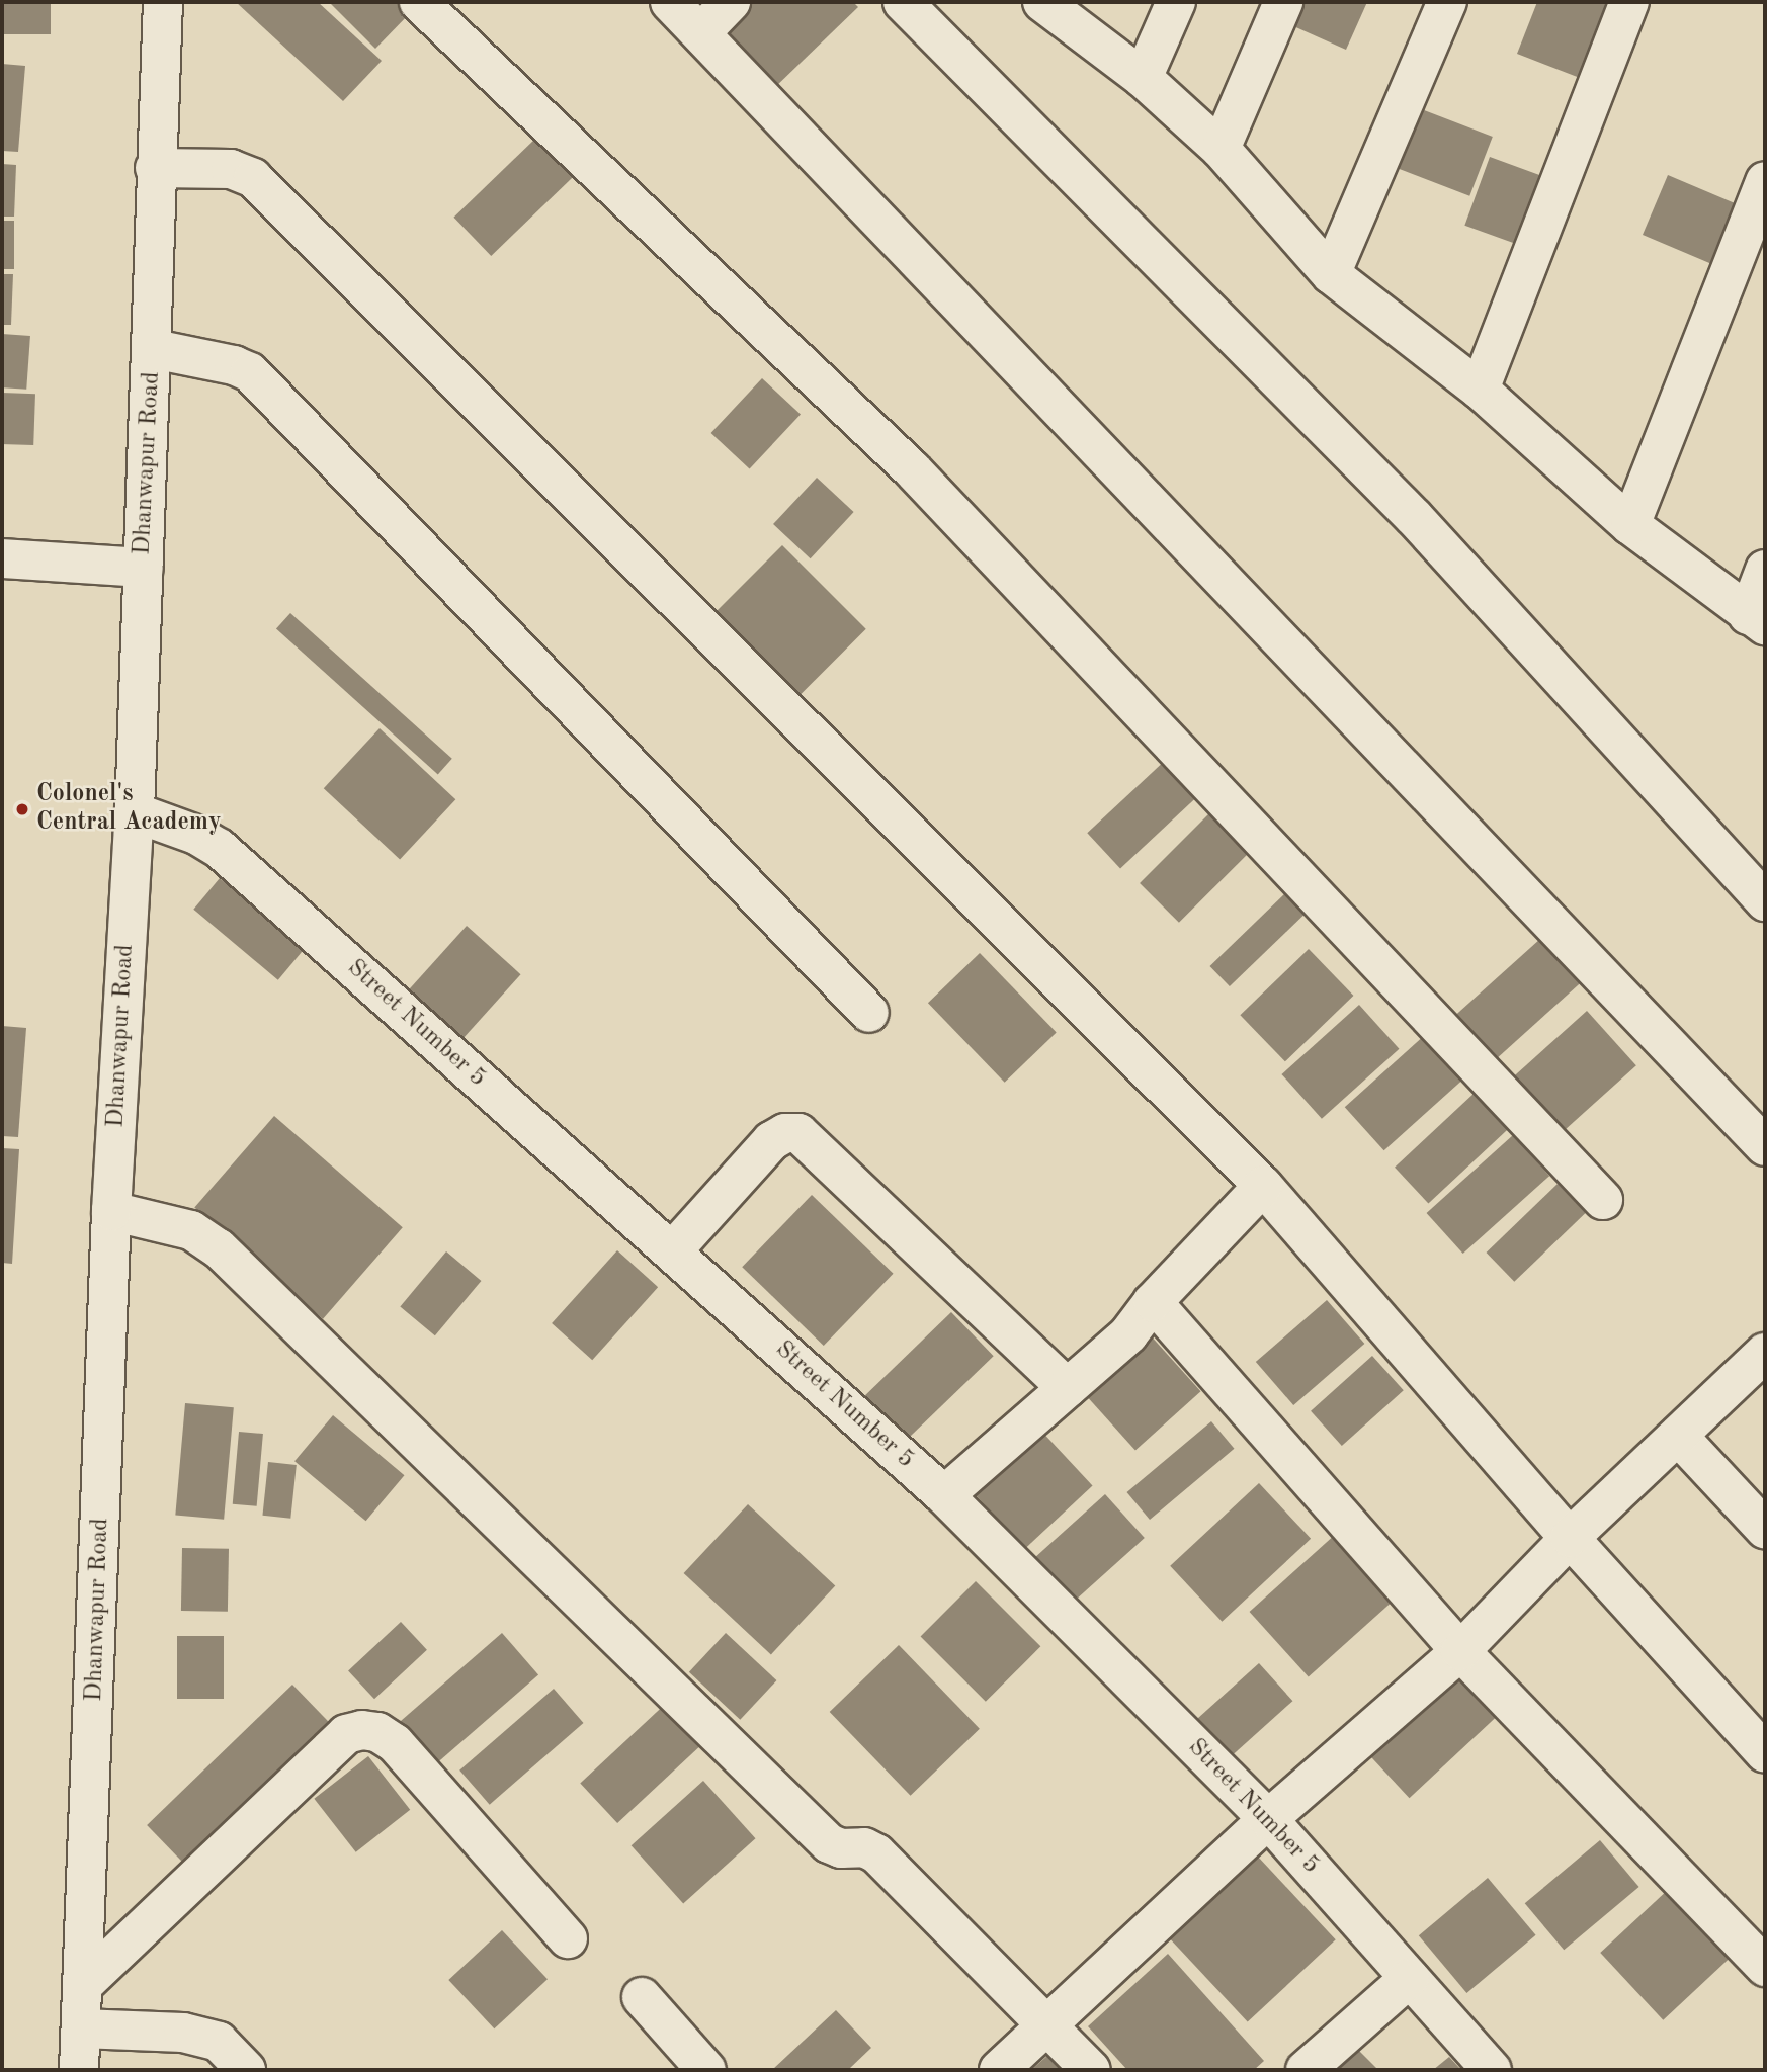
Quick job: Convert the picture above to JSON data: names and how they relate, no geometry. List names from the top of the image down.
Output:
{
  "streets": {
    "street": ["Dhanwapur Road", "Street Number 5"]
  },
  "crossings": [
    ["Dhanwapur Road", "Street Number 5"]
  ],
  "places": ["Colonel's Central Academy"]
}
